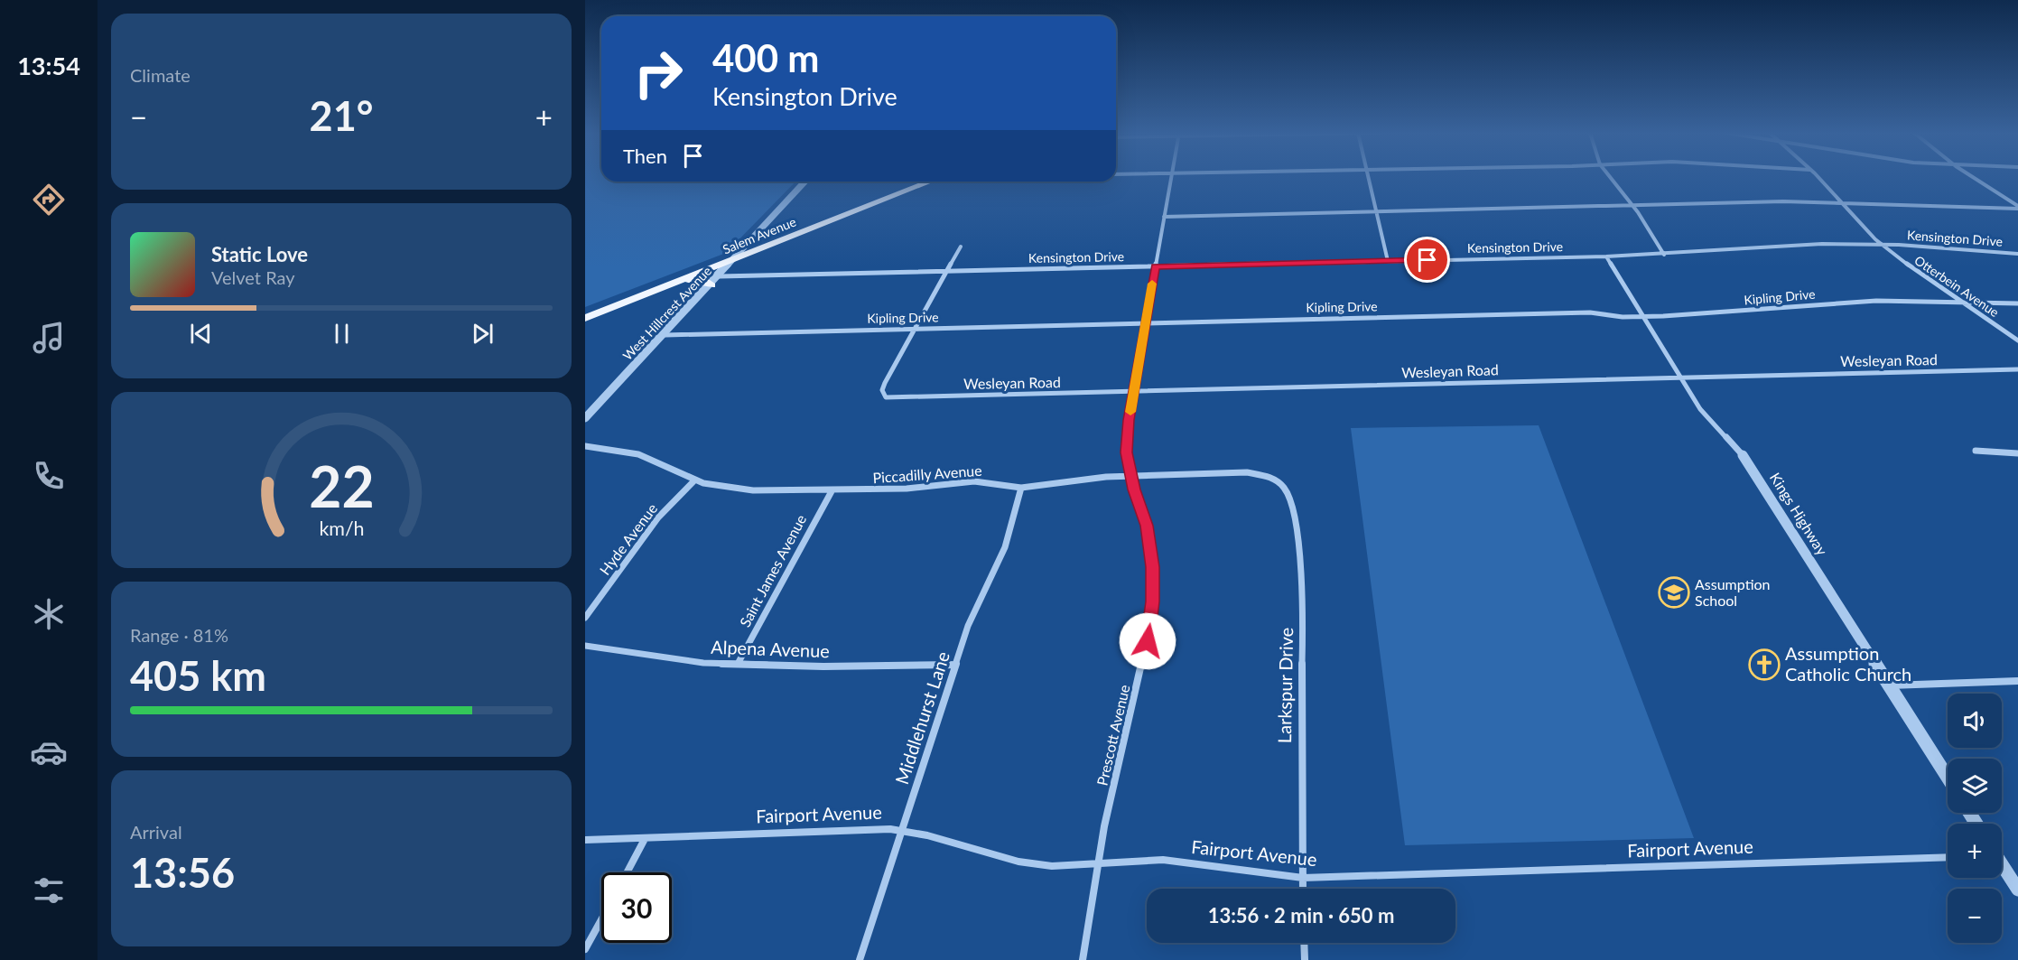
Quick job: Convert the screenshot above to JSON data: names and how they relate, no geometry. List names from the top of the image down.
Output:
{
  "streets": {
    "main road": ["Salem Avenue"],
    "street": [
      "Kensington Drive",
      "Otterbein Avenue",
      "Kipling Drive",
      "West Hillcrest Avenue",
      "Wesleyan Road",
      "Piccadilly Avenue",
      "Kings Highway",
      "Hyde Avenue",
      "Saint James Avenue",
      "Alpena Avenue",
      "Larkspur Drive",
      "Middlehurst Lane",
      "Prescott Avenue",
      "Fairport Avenue"
    ]
  },
  "crossings": [
    ["Salem Avenue", "West Hillcrest Avenue"],
    ["Kensington Drive", "Otterbein Avenue"],
    ["Kensington Drive", "West Hillcrest Avenue"],
    ["Kensington Drive", "Kings Highway"],
    ["Kensington Drive", "Prescott Avenue"],
    ["Otterbein Avenue", "Kipling Drive"],
    ["Kipling Drive", "West Hillcrest Avenue"],
    ["Kipling Drive", "Wesleyan Road"],
    ["Kipling Drive", "Kings Highway"],
    ["Kipling Drive", "Prescott Avenue"],
    ["Wesleyan Road", "Kings Highway"],
    ["Wesleyan Road", "Prescott Avenue"],
    ["Piccadilly Avenue", "Hyde Avenue"],
    ["Piccadilly Avenue", "Saint James Avenue"],
    ["Piccadilly Avenue", "Larkspur Drive"],
    ["Piccadilly Avenue", "Middlehurst Lane"],
    ["Piccadilly Avenue", "Prescott Avenue"],
    ["Saint James Avenue", "Alpena Avenue"],
    ["Alpena Avenue", "Middlehurst Lane"],
    ["Larkspur Drive", "Fairport Avenue"],
    ["Middlehurst Lane", "Fairport Avenue"],
    ["Prescott Avenue", "Fairport Avenue"]
  ],
  "places": {
    "school or university": ["Assumption School"],
    "church": ["Assumption Catholic Church"]
  },
  "page": {
    "tabs": "13:54",
    "tile": [
      "Climate",
      ["Range · 81%", "405 km"],
      ["Arrival", "13:56"]
    ],
    "turn": ["400 m", "Kensington Drive"],
    "heat": ["−", "21°", "+"],
    "then": "Then",
    "song": ["Static Love", "Velvet Ray"],
    "map_buttons": ["+", "−"],
    "limit": "30",
    "trip": "13:56 · 2 min · 650 m",
    "gauge": ["22", "km/h"]
  }
}
